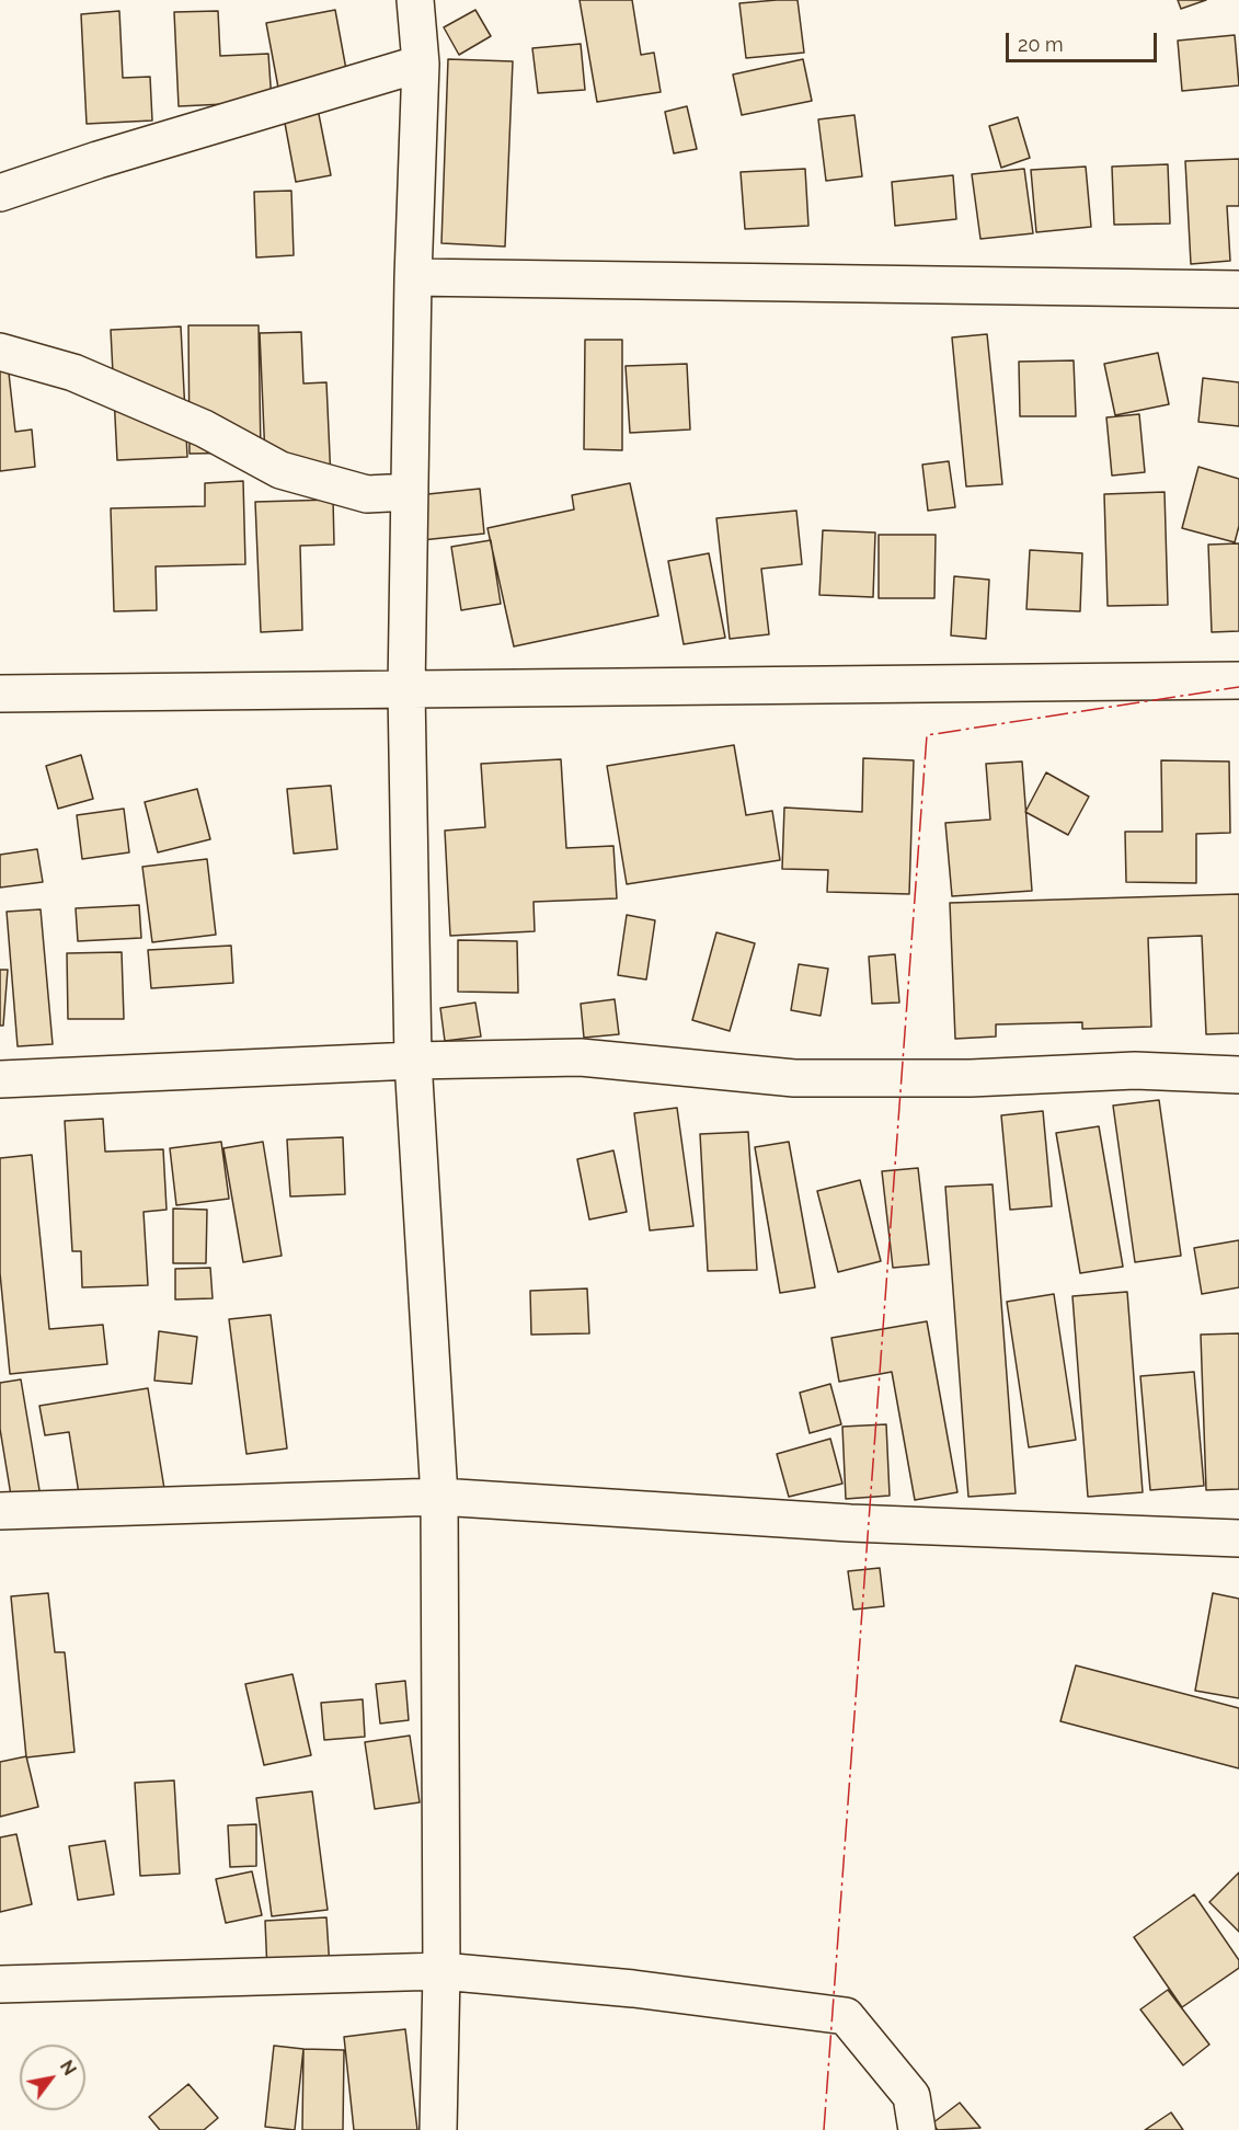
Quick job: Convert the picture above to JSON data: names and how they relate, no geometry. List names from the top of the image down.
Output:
{
  "scale_bar": "20 m",
  "north": "top right"
}
